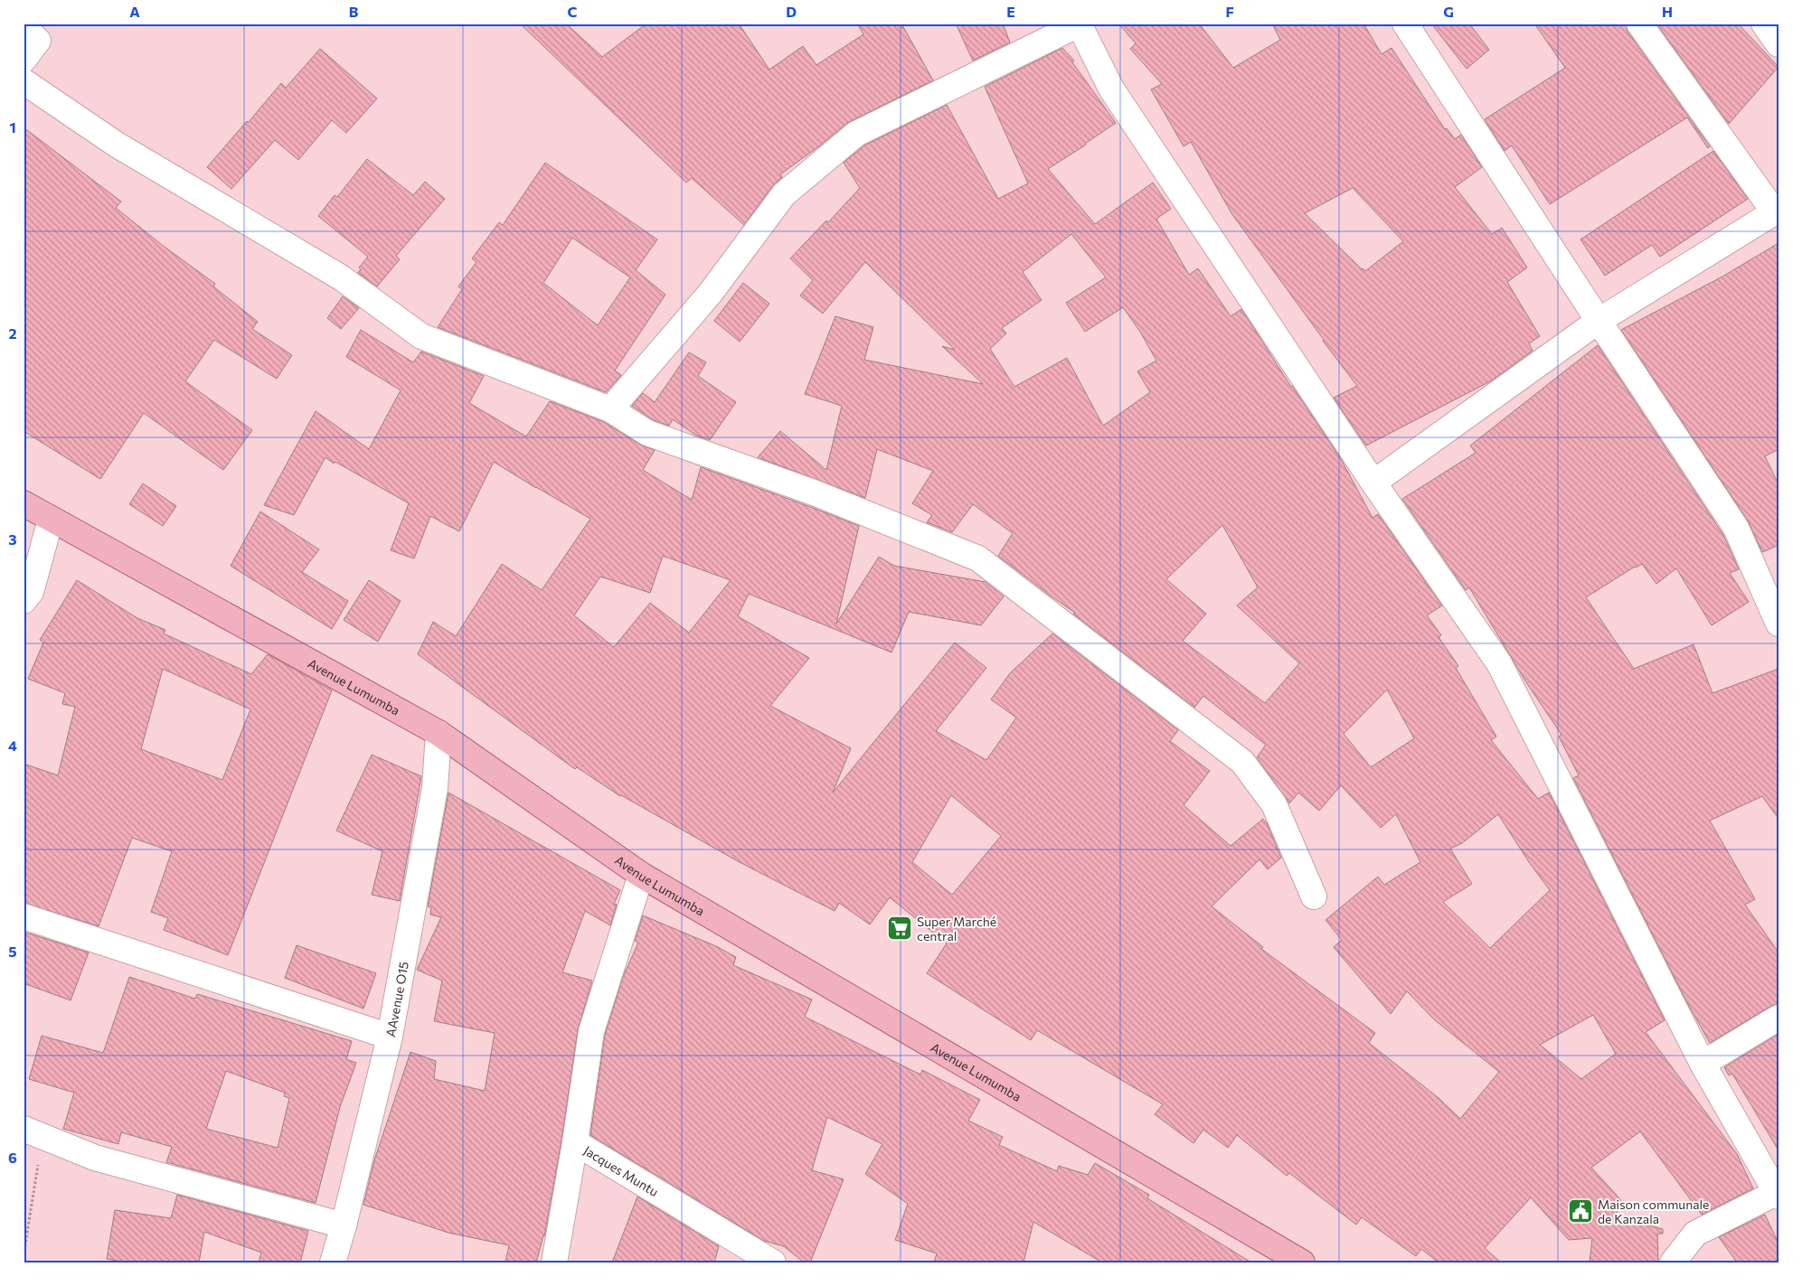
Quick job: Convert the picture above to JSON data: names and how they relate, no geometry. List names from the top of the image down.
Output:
{
  "streets": {
    "main road": ["Avenue Lumumba"],
    "street": ["AAvenue O15", "Jacques Muntu"]
  },
  "crossings": [
    ["Avenue Lumumba", "AAvenue O15"]
  ],
  "places": {
    "supermarket": ["Super Marché central"],
    "public building": ["Maison communale de Kanzala"]
  },
  "grid": {
    "columns": [
      "A",
      "B",
      "C",
      "D",
      "E",
      "F",
      "G",
      "H"
    ],
    "rows": [
      "1",
      "2",
      "3",
      "4",
      "5",
      "6"
    ]
  }
}
